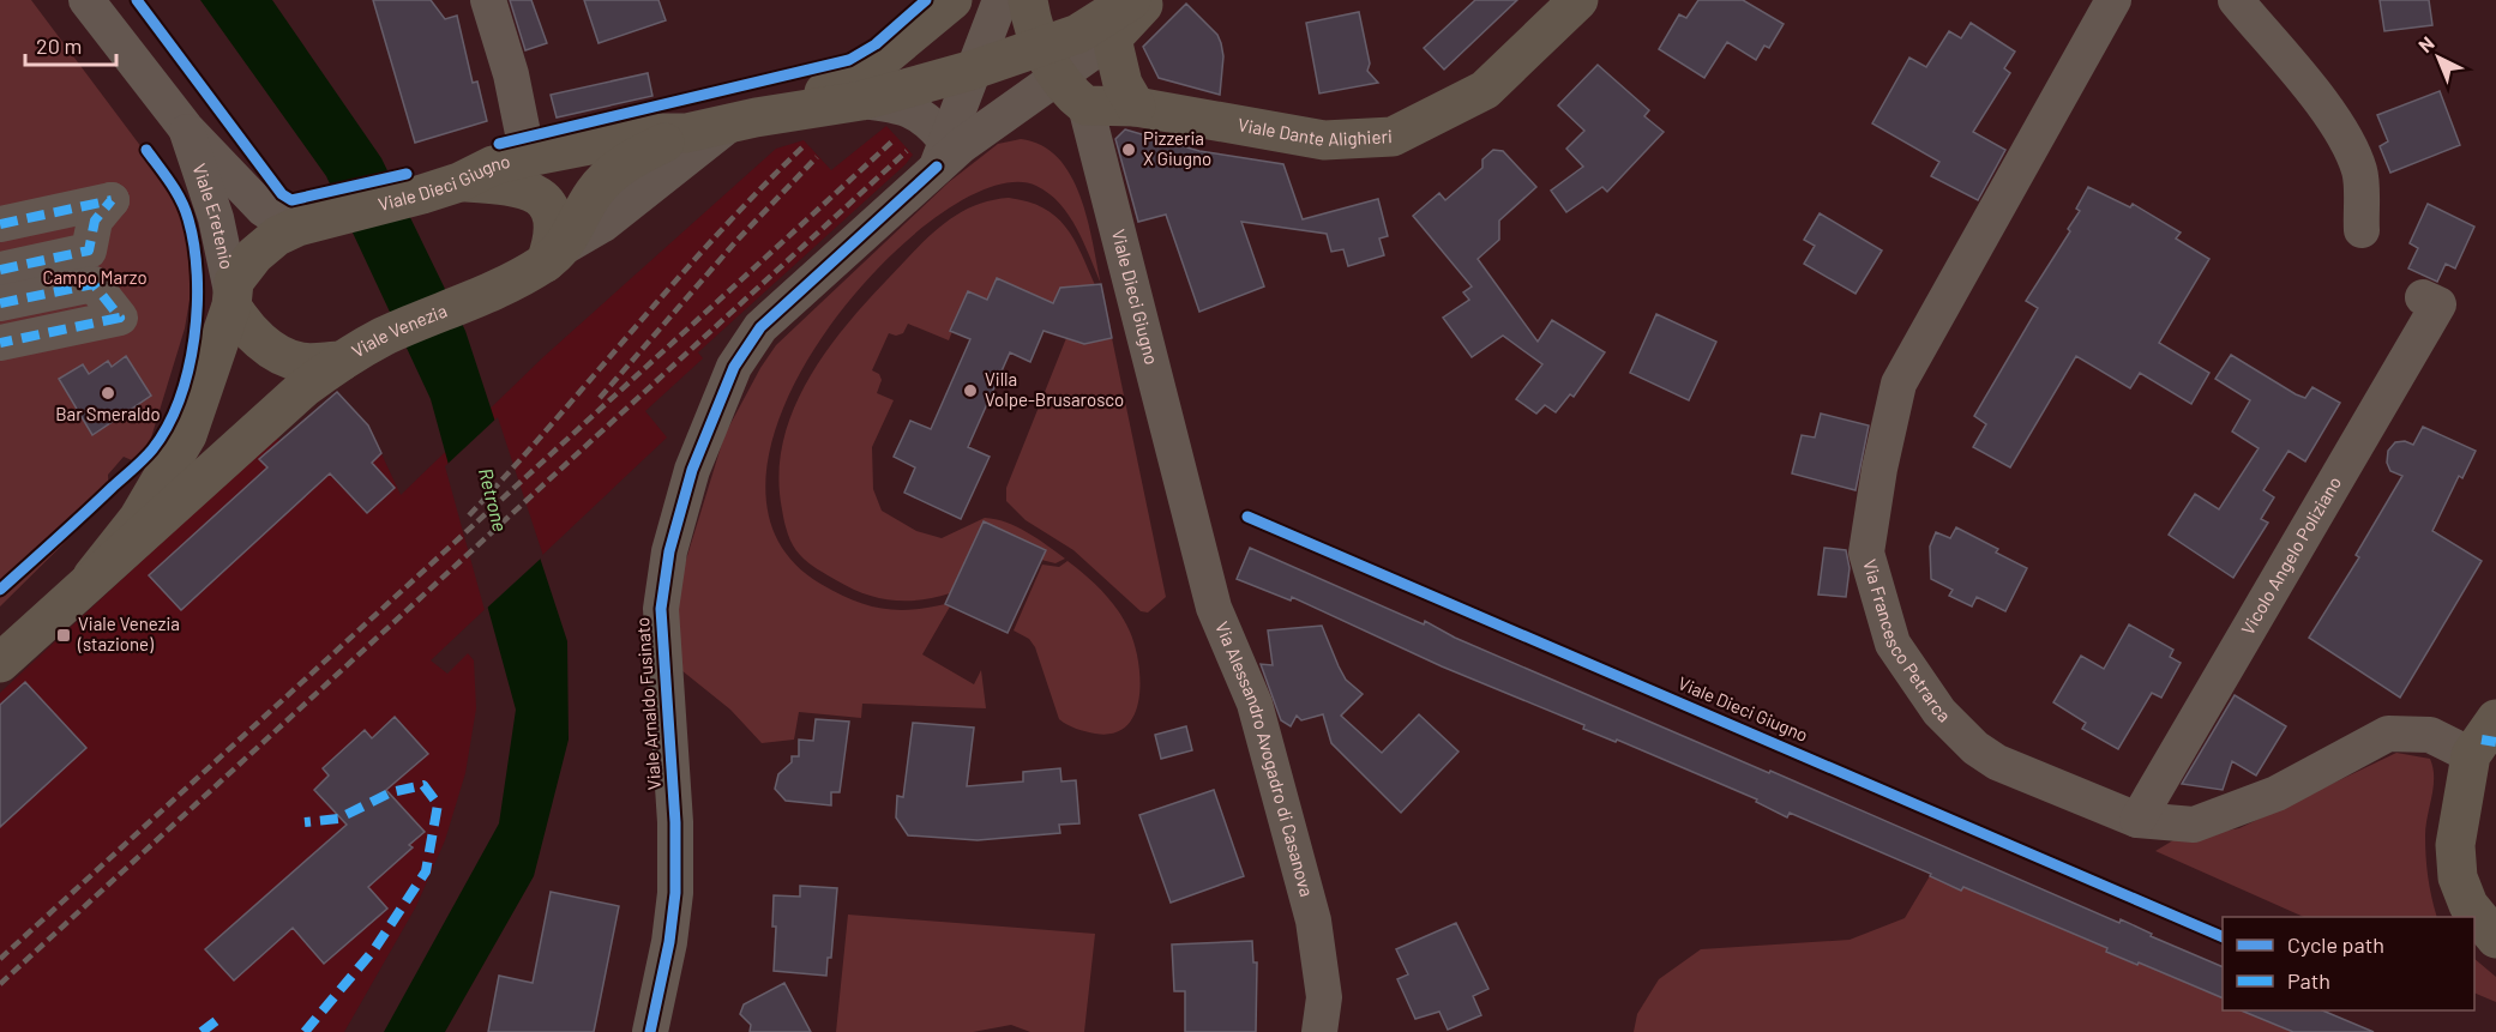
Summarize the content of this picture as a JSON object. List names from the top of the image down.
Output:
{
  "streets": {
    "main road": ["Viale Dante Alighieri", "Viale Dieci Giugno", "Viale Venezia"],
    "street": [
      "Viale Eretenio",
      "Vicolo Angelo Poliziano",
      "Via Francesco Petrarca",
      "Viale Arnaldo Fusinato",
      "Via Alessandro Avogadro di Casanova"
    ]
  },
  "crossings": [
    ["Viale Dante Alighieri", "Viale Dieci Giugno"],
    ["Viale Dante Alighieri", "Viale Arnaldo Fusinato"],
    ["Viale Dieci Giugno", "Viale Eretenio"],
    ["Viale Dieci Giugno", "Viale Venezia"],
    ["Viale Dieci Giugno", "Viale Arnaldo Fusinato"],
    ["Viale Dieci Giugno", "Via Alessandro Avogadro di Casanova"],
    ["Viale Eretenio", "Viale Venezia"],
    ["Vicolo Angelo Poliziano", "Via Francesco Petrarca"]
  ],
  "water": ["Retrone"],
  "parks": ["Campo Marzo"],
  "places": {
    "other": ["Pizzeria X Giugno", "Villa Volpe-Brusarosco", "Bar Smeraldo"],
    "transit": ["Viale Venezia (stazione)"]
  },
  "legend": ["Cycle path", "Path"],
  "scale_bar": "20 m",
  "north": "top left"
}
